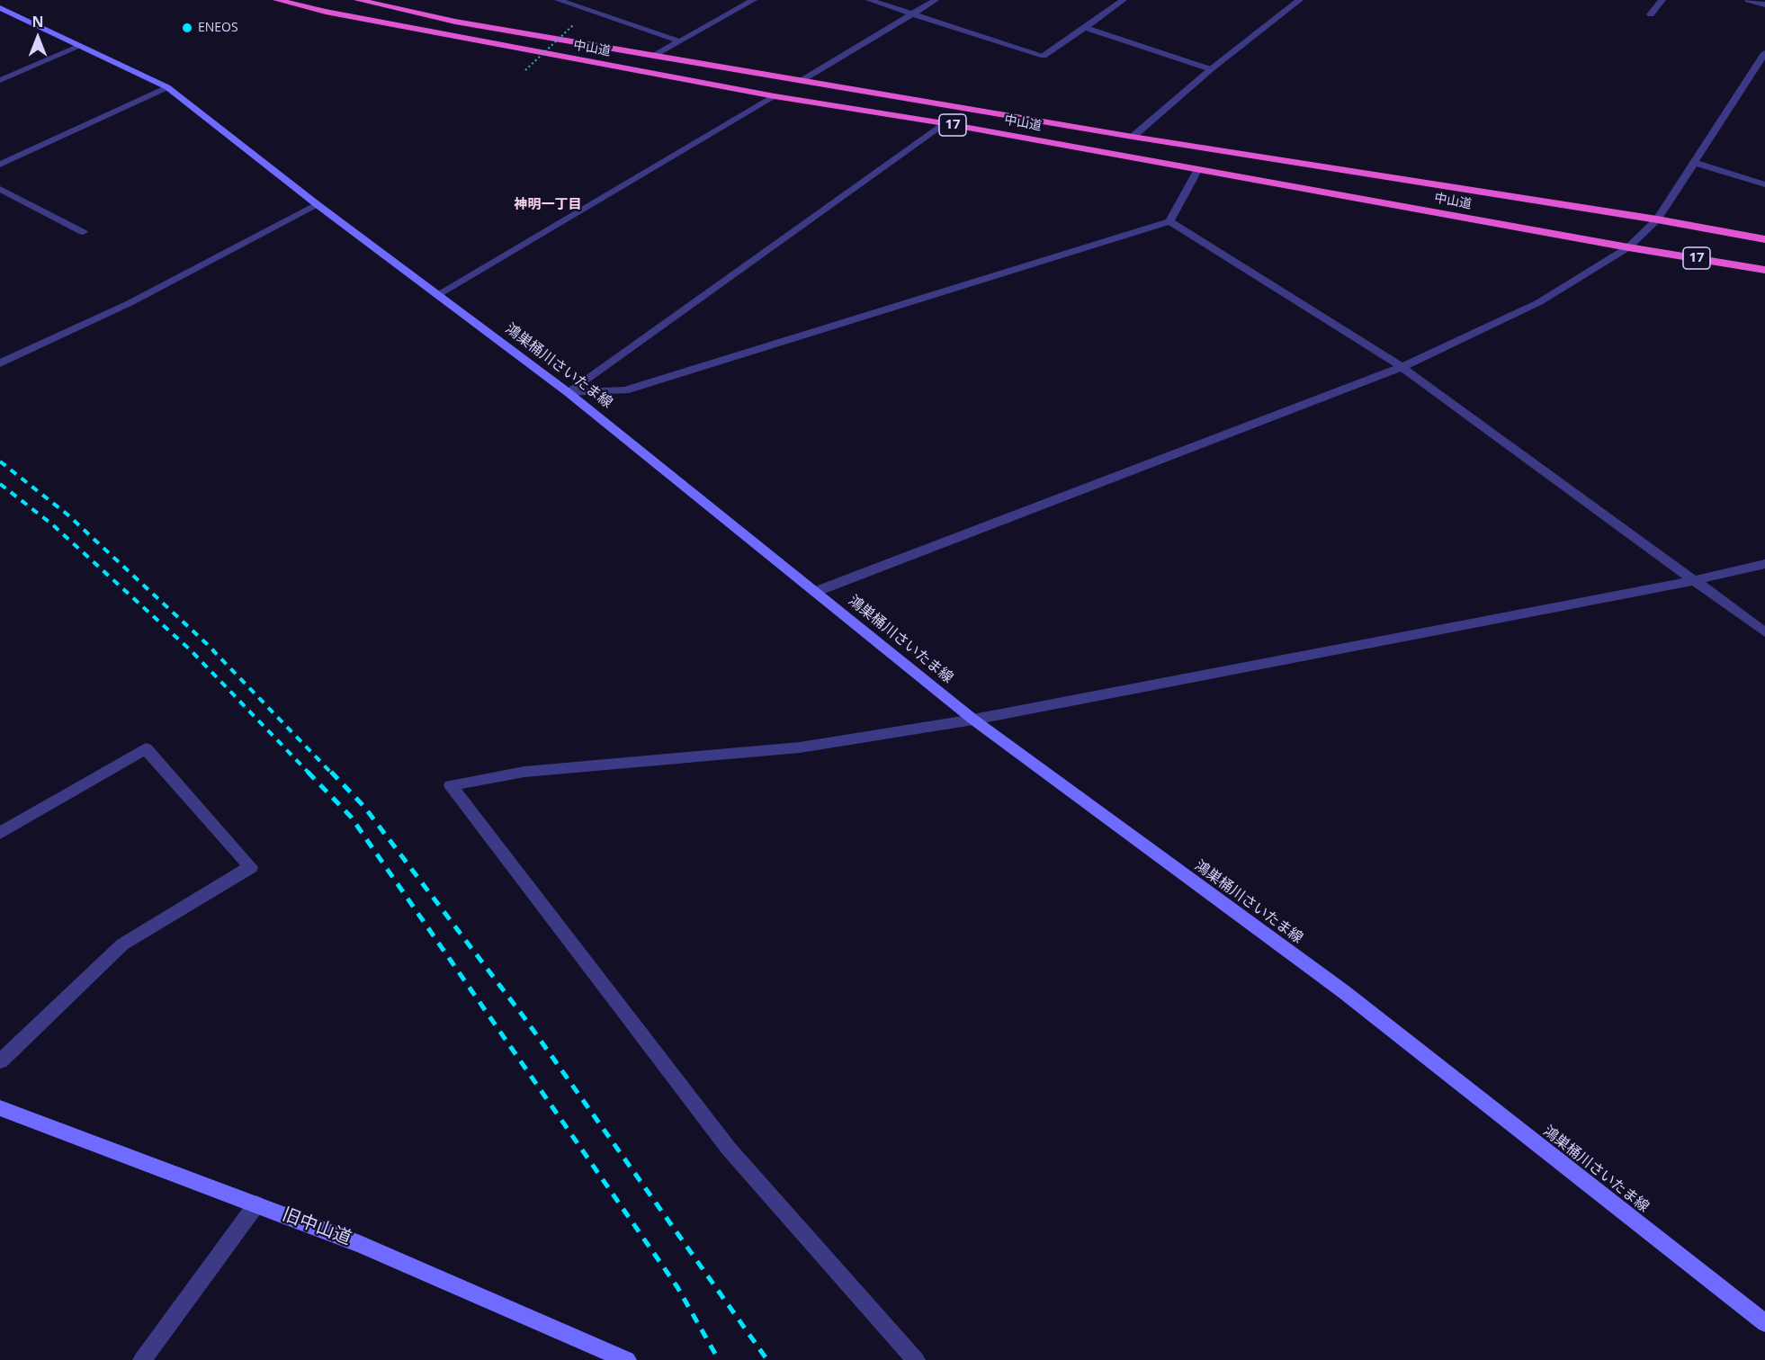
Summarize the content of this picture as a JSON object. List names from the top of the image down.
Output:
{
  "streets": {
    "highway": ["中山道", "17"],
    "main road": ["鴻巣桶川さいたま線", "旧中山道"]
  },
  "districts": ["神明一丁目"],
  "places": ["ENEOS"],
  "north": "top"
}
